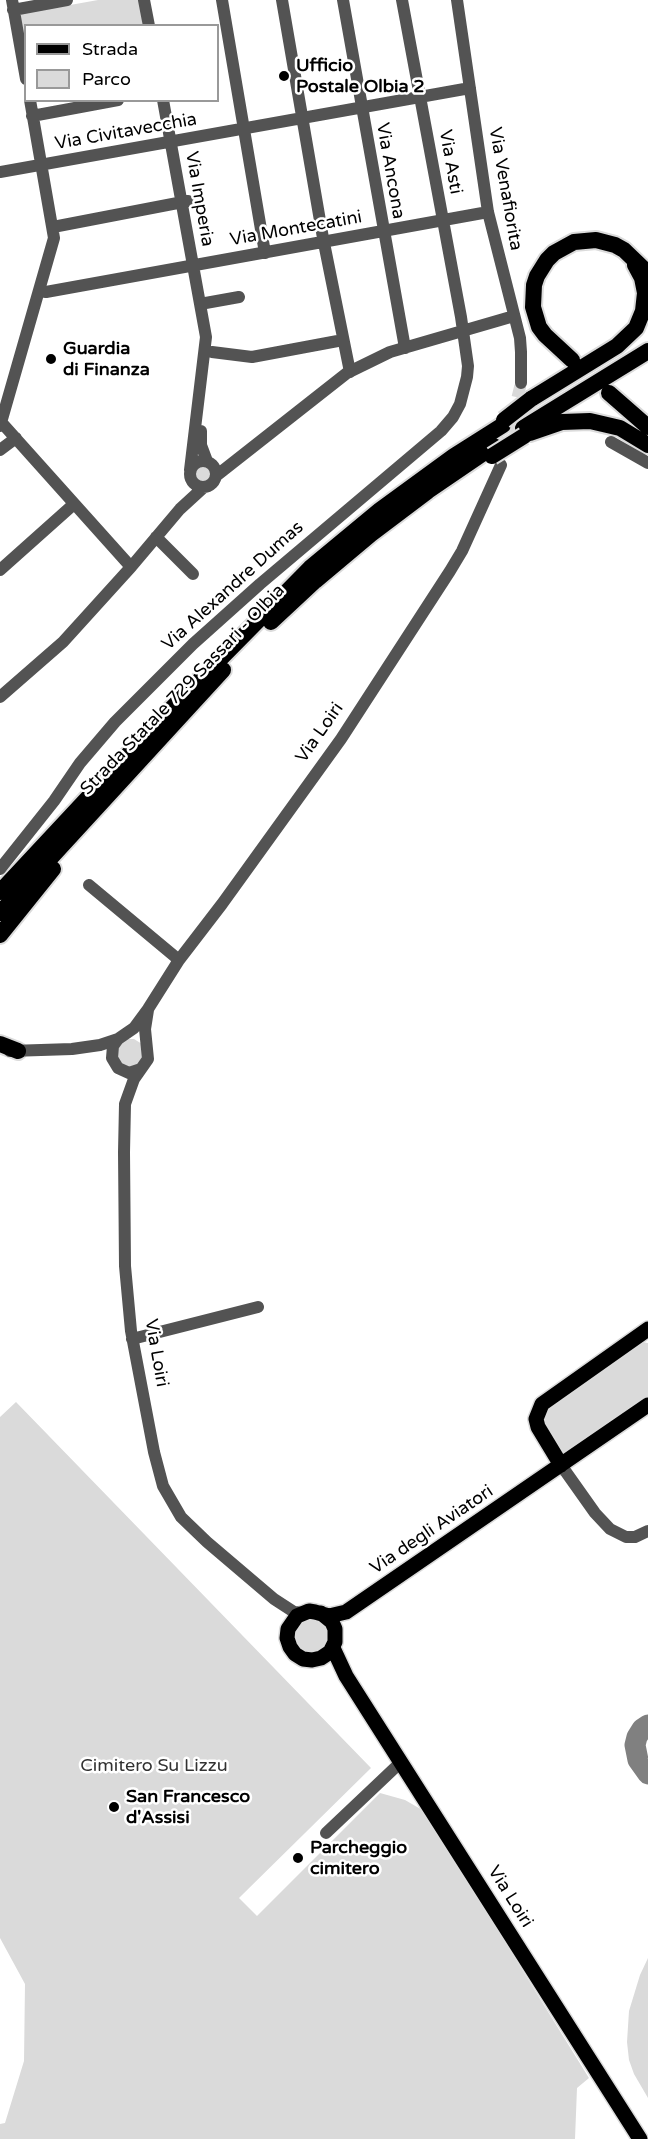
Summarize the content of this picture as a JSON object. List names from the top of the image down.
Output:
{
  "streets": {
    "highway": ["Strada Statale 729 Sassari - Olbia"],
    "main road": ["Via Loiri", "Via degli Aviatori"],
    "street": [
      "Via Civitavecchia",
      "Via Asti",
      "Via Ancona",
      "Via Venafiorita",
      "Via Imperia",
      "Via Montecatini",
      "Via Alexandre Dumas"
    ]
  },
  "crossings": [
    ["Via Civitavecchia", "Via Asti"],
    ["Via Civitavecchia", "Via Ancona"],
    ["Via Civitavecchia", "Via Venafiorita"],
    ["Via Civitavecchia", "Via Imperia"],
    ["Via Asti", "Via Montecatini"],
    ["Via Asti", "Via Alexandre Dumas"],
    ["Via Ancona", "Via Montecatini"],
    ["Via Venafiorita", "Via Montecatini"],
    ["Via Imperia", "Via Montecatini"],
    ["Strada Statale 729 Sassari - Olbia", "Via Loiri"]
  ],
  "parks": ["Cimitero Su Lizzu"],
  "places": [
    "Ufficio Postale Olbia 2",
    "Guardia di Finanza",
    "San Francesco d'Assisi",
    "Parcheggio cimitero"
  ],
  "legend": ["Strada", "Parco"]
}
